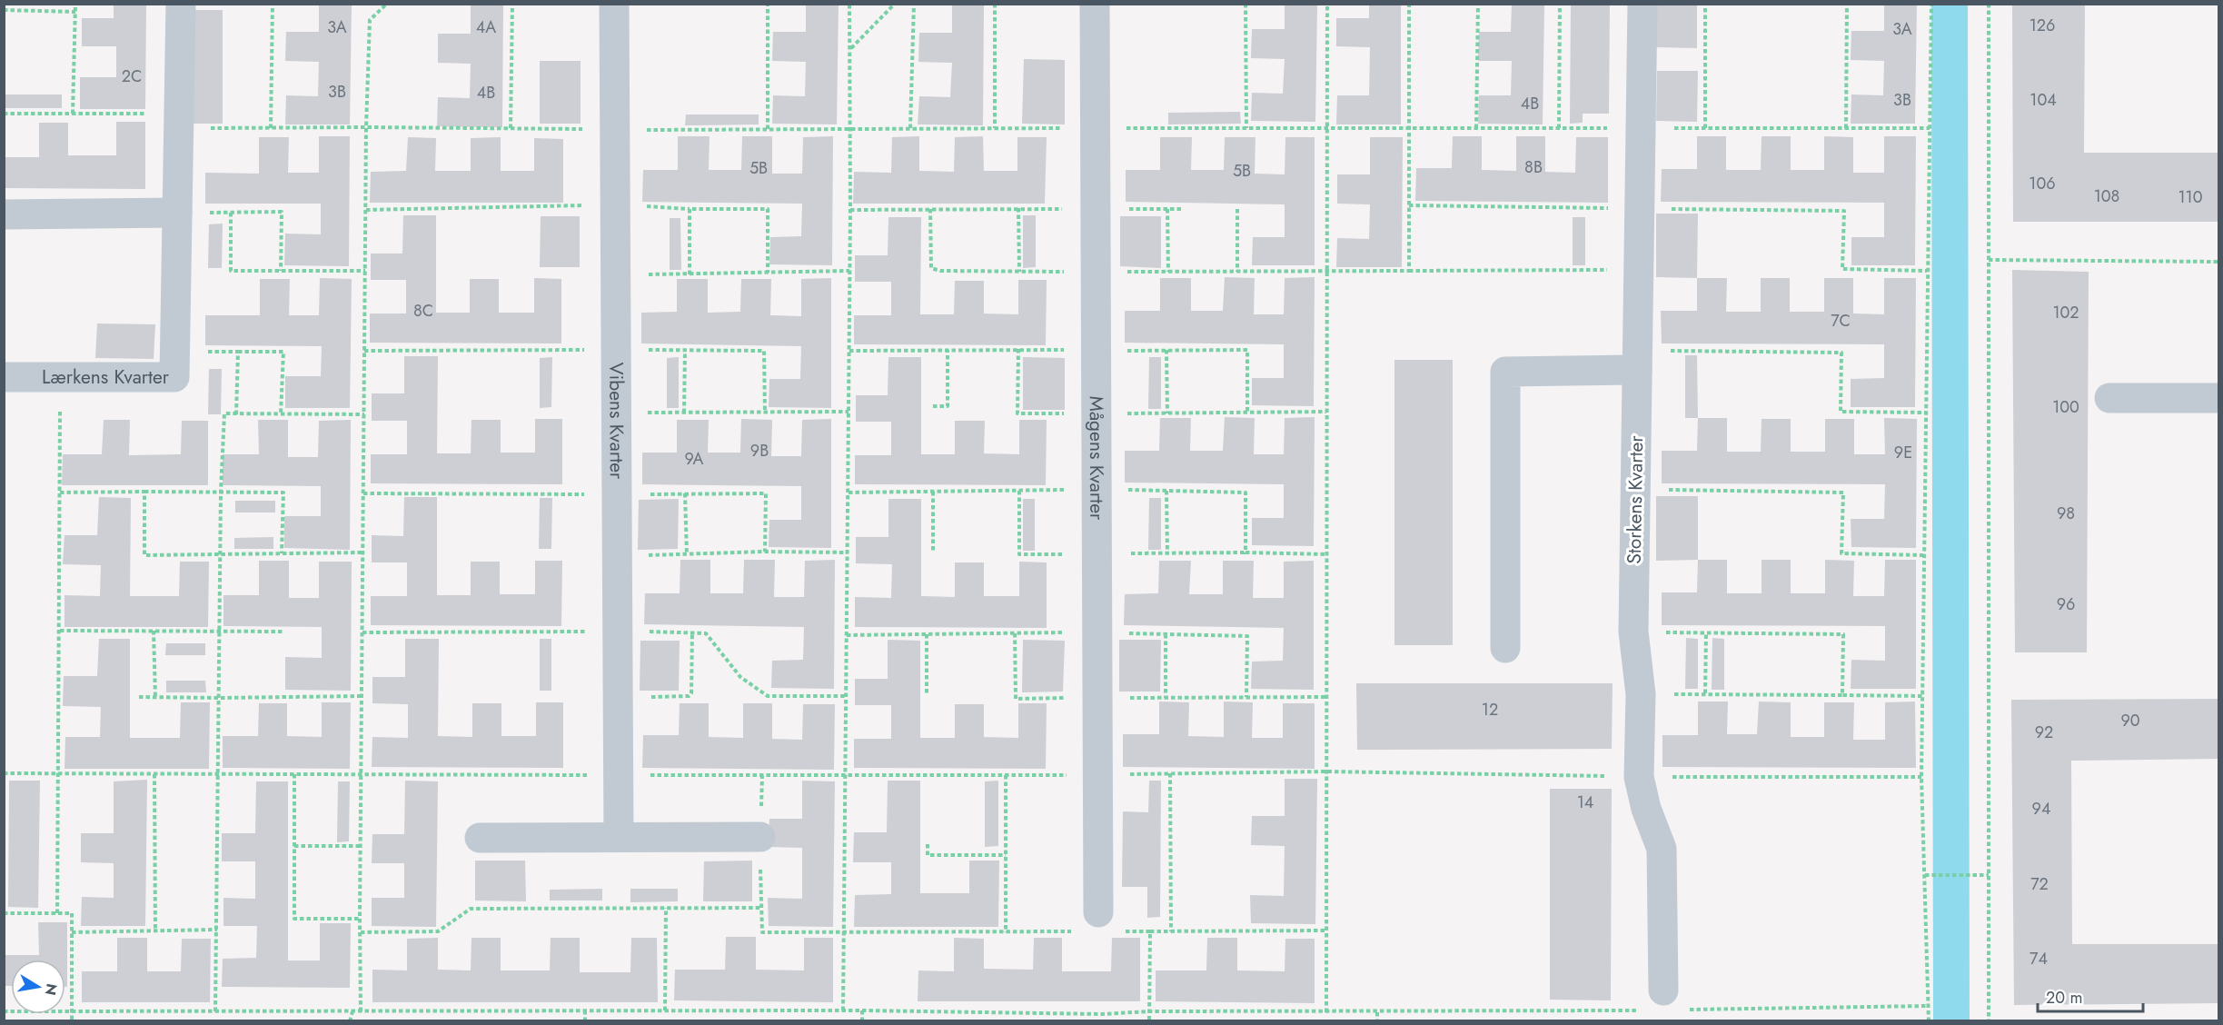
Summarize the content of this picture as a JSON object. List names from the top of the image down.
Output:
{
  "streets": {
    "street": [
      "Lærkens Kvarter",
      "Vibens Kvarter",
      "Mågens Kvarter",
      "Storkens Kvarter"
    ]
  },
  "house_numbers": [
    "126",
    "3A",
    "4A",
    "3A",
    "2C",
    "3B",
    "4B",
    "3B",
    "104",
    "4B",
    "8B",
    "5B",
    "5B",
    "106",
    "108",
    "110",
    "8C",
    "102",
    "7C",
    "100",
    "9B",
    "9E",
    "9A",
    "98",
    "96",
    "12",
    "90",
    "92",
    "14",
    "94",
    "72",
    "74"
  ],
  "scale_bar": "20 m",
  "north": "right"
}
